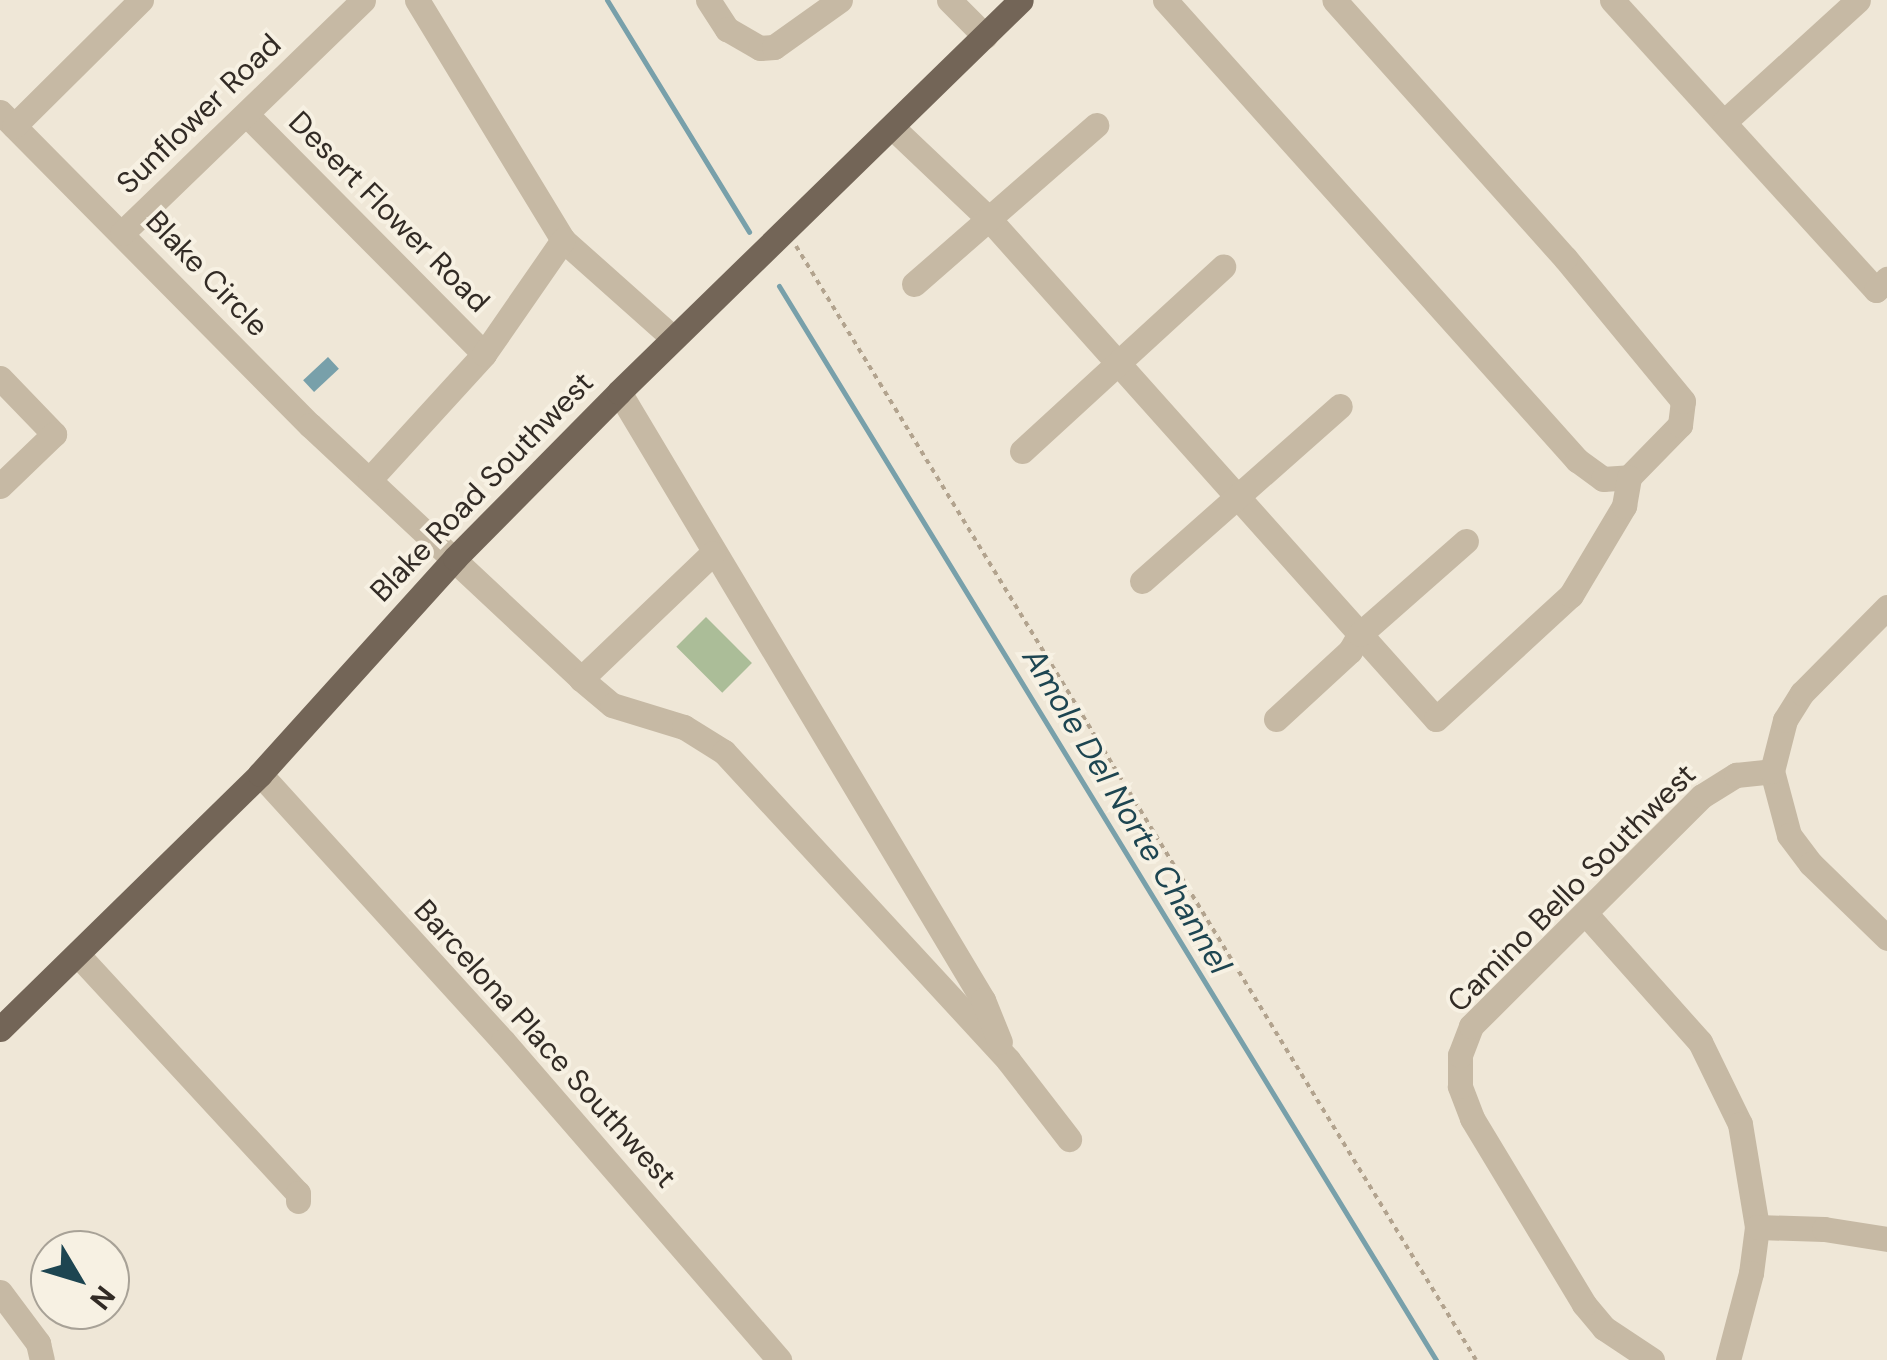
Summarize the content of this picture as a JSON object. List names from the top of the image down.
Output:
{
  "streets": {
    "main road": ["Blake Road Southwest"],
    "street": [
      "Sunflower Road",
      "Desert Flower Road",
      "Blake Circle",
      "Camino Bello Southwest",
      "Barcelona Place Southwest"
    ]
  },
  "crossings": [
    ["Sunflower Road", "Desert Flower Road"],
    ["Sunflower Road", "Blake Circle"],
    ["Blake Circle", "Blake Road Southwest"],
    ["Blake Road Southwest", "Barcelona Place Southwest"]
  ],
  "water": ["Amole Del Norte Channel"],
  "north": "bottom right"
}
